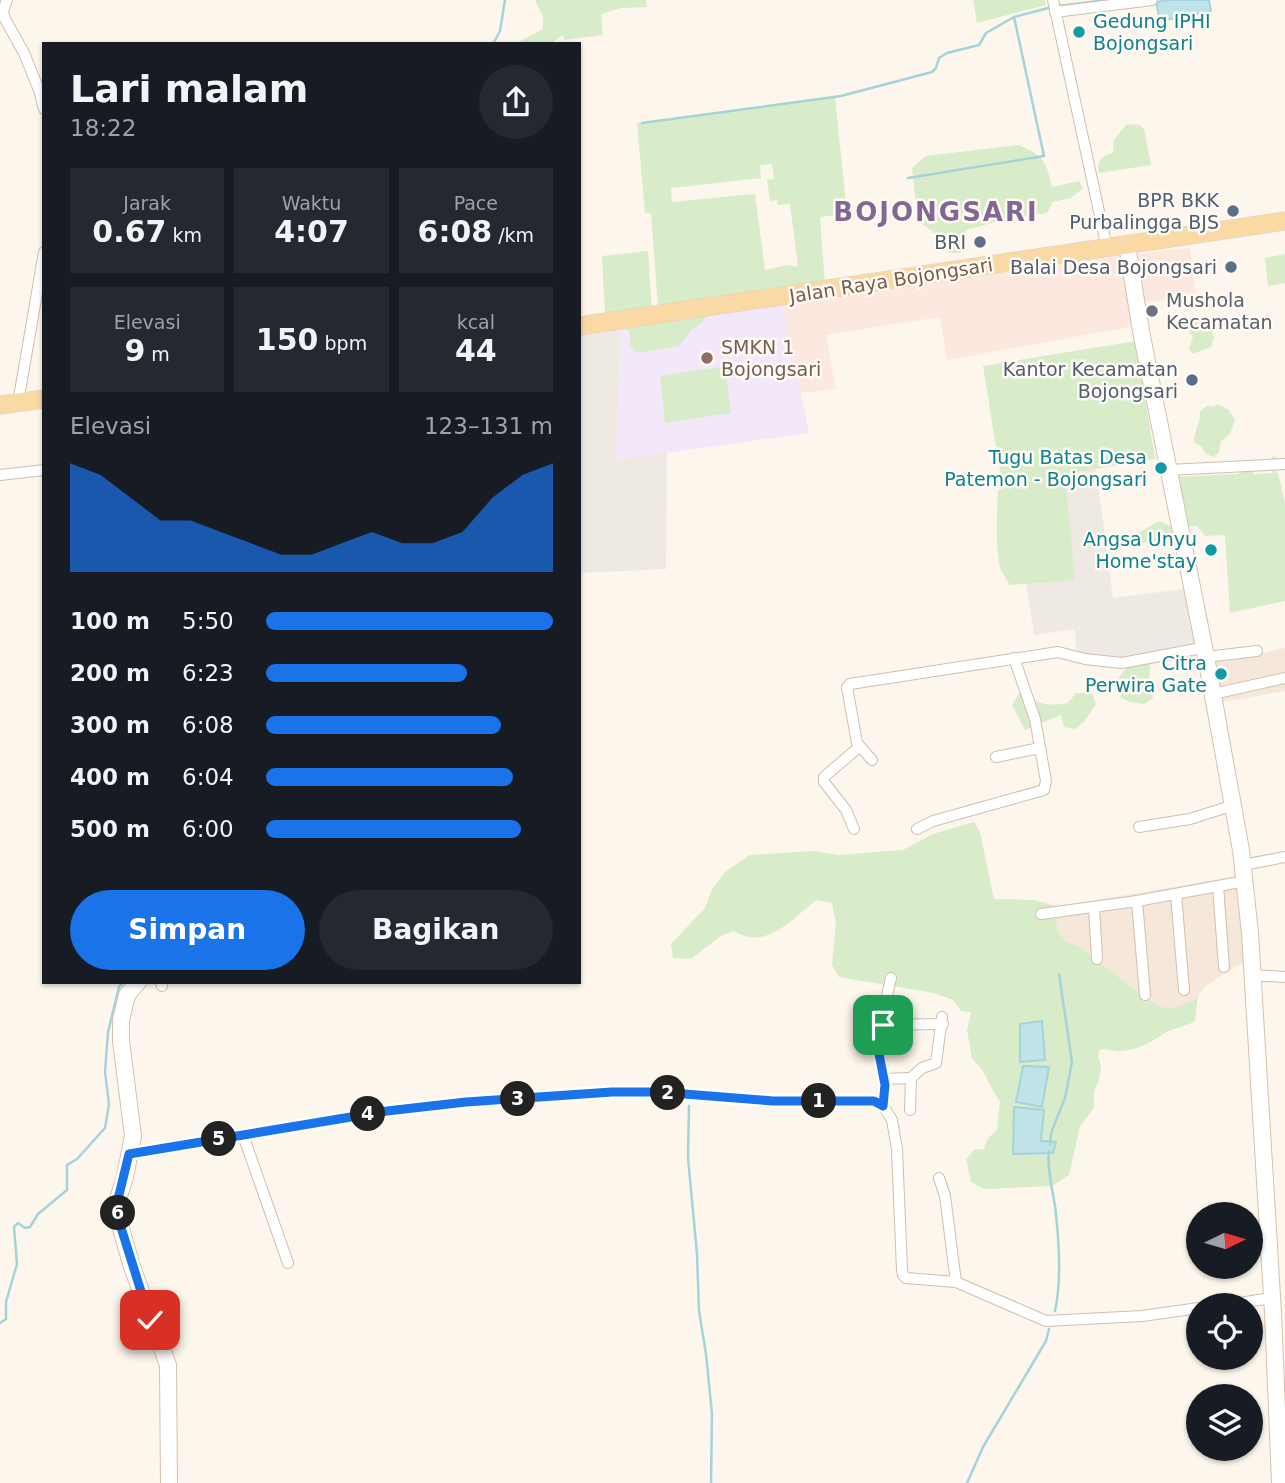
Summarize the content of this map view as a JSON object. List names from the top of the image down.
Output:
{
  "streets": {
    "main road": ["Jalan Raya Bojongsari"]
  },
  "districts": ["BOJONGSARI"],
  "places": [
    "Gedung IPHI Bojongsari",
    "BPR BKK Purbalingga BJS",
    "BRI",
    "Balai Desa Bojongsari",
    "Mushola Kecamatan",
    "SMKN 1 Bojongsari",
    "Kantor Kecamatan Bojongsari",
    "Tugu Batas Desa Patemon - Bojongsari",
    "Angsa Unyu Home'stay",
    "Citra Perwira Gate"
  ],
  "north": "right",
  "page": {
    "heading": ["Lari malam", "18:22"],
    "stats": [
      ["Jarak", "0.67 km"],
      ["Waktu", "4:07"],
      ["Pace", "6:08 /km"],
      ["Elevasi", "9 m"],
      ["150 bpm"],
      ["kcal", "44"]
    ],
    "chart": ["Elevasi", "123–131 m"],
    "list": [
      {
        "name": "100 m",
        "note": "5:50"
      },
      {
        "name": "200 m",
        "note": "6:23"
      },
      {
        "name": "300 m",
        "note": "6:08"
      },
      {
        "name": "400 m",
        "note": "6:04"
      },
      {
        "name": "500 m",
        "note": "6:00"
      }
    ],
    "buttons": ["Simpan", "Bagikan"],
    "pins": [
      "2",
      "3",
      "1",
      "4",
      "5",
      "6"
    ]
  }
}
